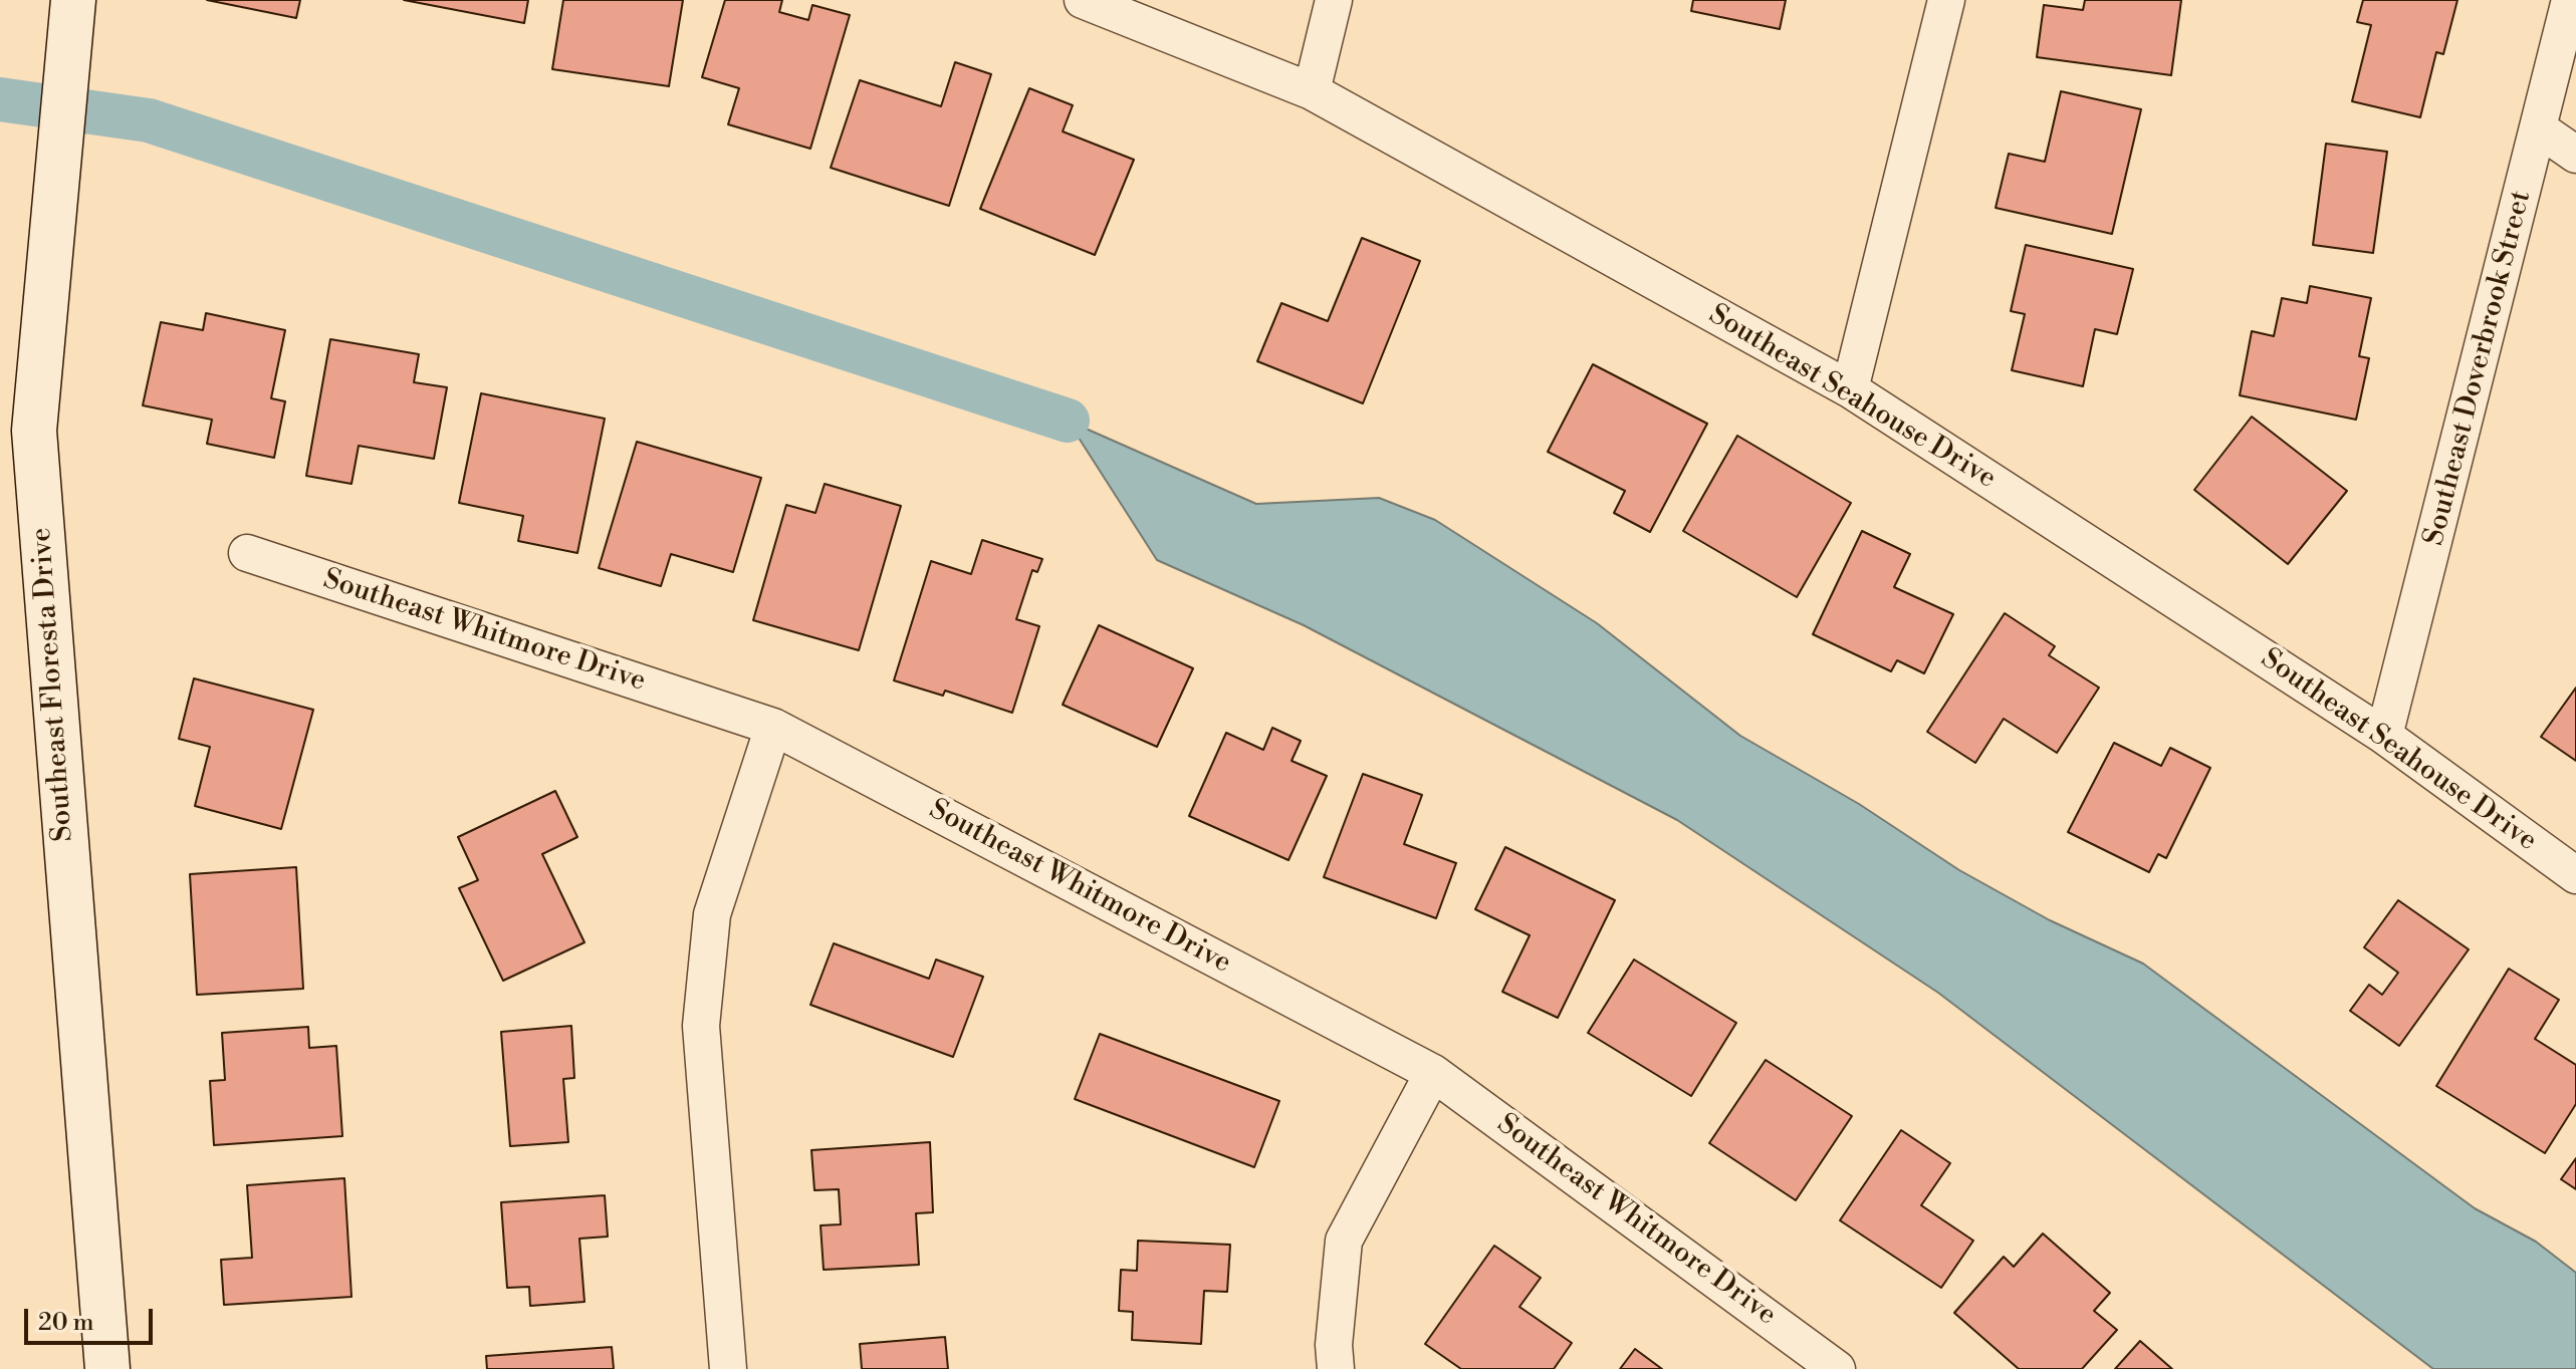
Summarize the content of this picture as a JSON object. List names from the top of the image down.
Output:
{
  "streets": {
    "street": [
      "Southeast Doverbrook Street",
      "Southeast Seahouse Drive",
      "Southeast Whitmore Drive",
      "Southeast Floresta Drive"
    ]
  },
  "crossings": [
    ["Southeast Doverbrook Street", "Southeast Seahouse Drive"]
  ],
  "scale_bar": "20 m"
}
